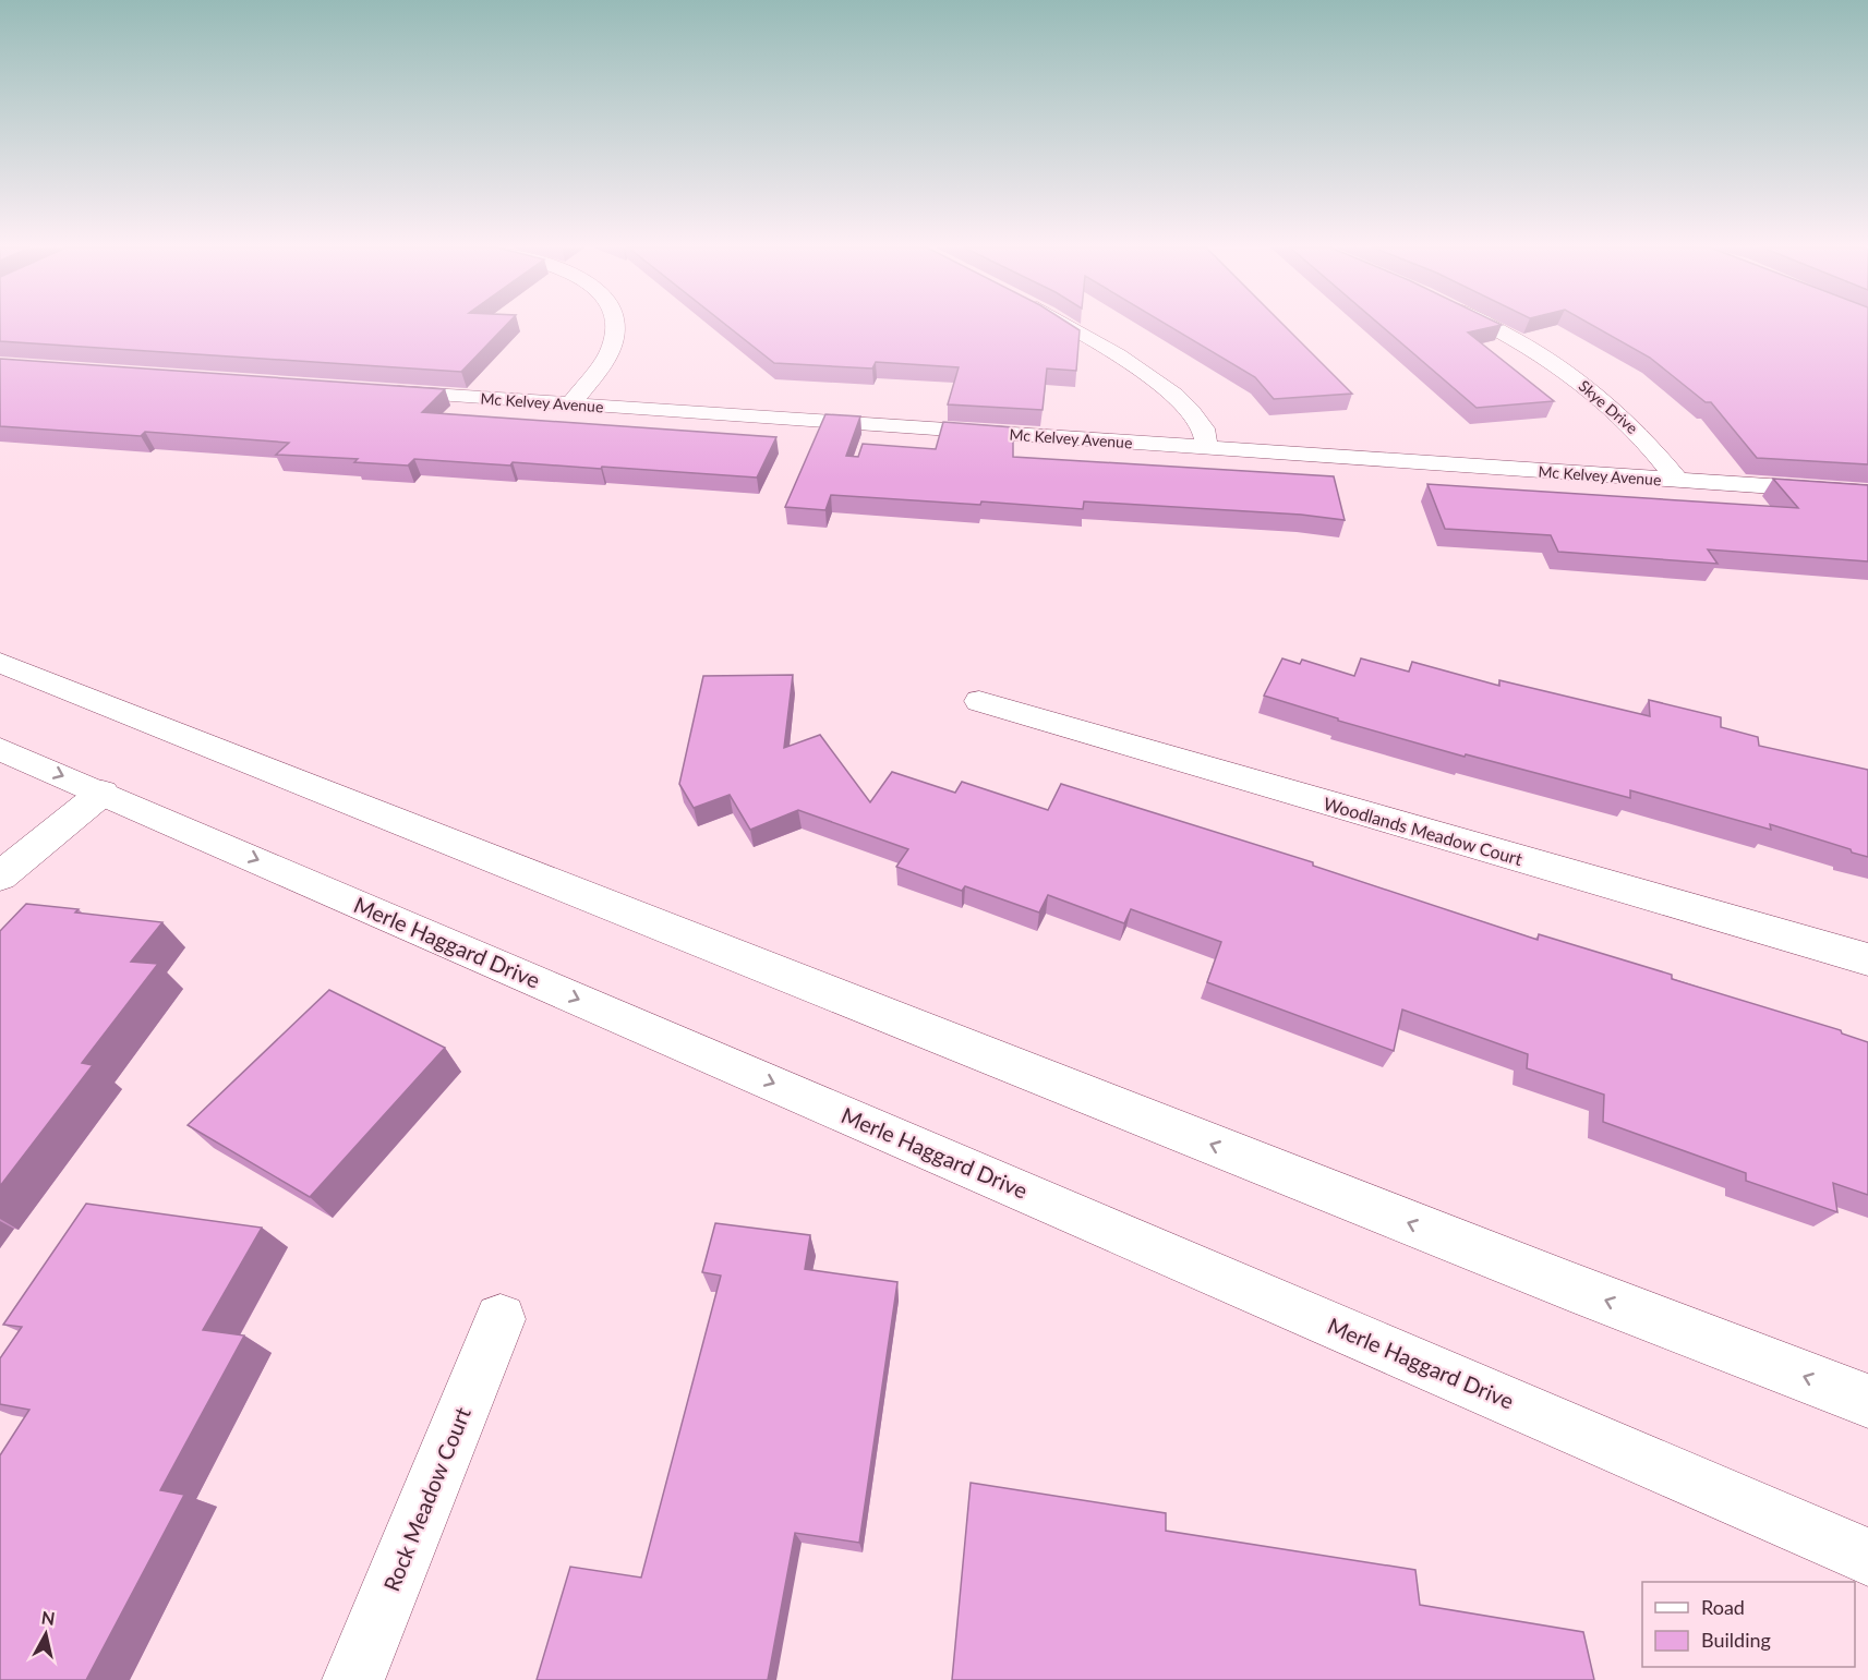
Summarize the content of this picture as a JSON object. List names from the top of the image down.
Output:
{
  "streets": {
    "street": [
      "Mc Kelvey Avenue",
      "Skye Drive",
      "Woodlands Meadow Court",
      "Merle Haggard Drive",
      "Rock Meadow Court"
    ]
  },
  "crossings": [
    ["Mc Kelvey Avenue", "Skye Drive"]
  ],
  "legend": ["Road", "Building"],
  "north": "top"
}
